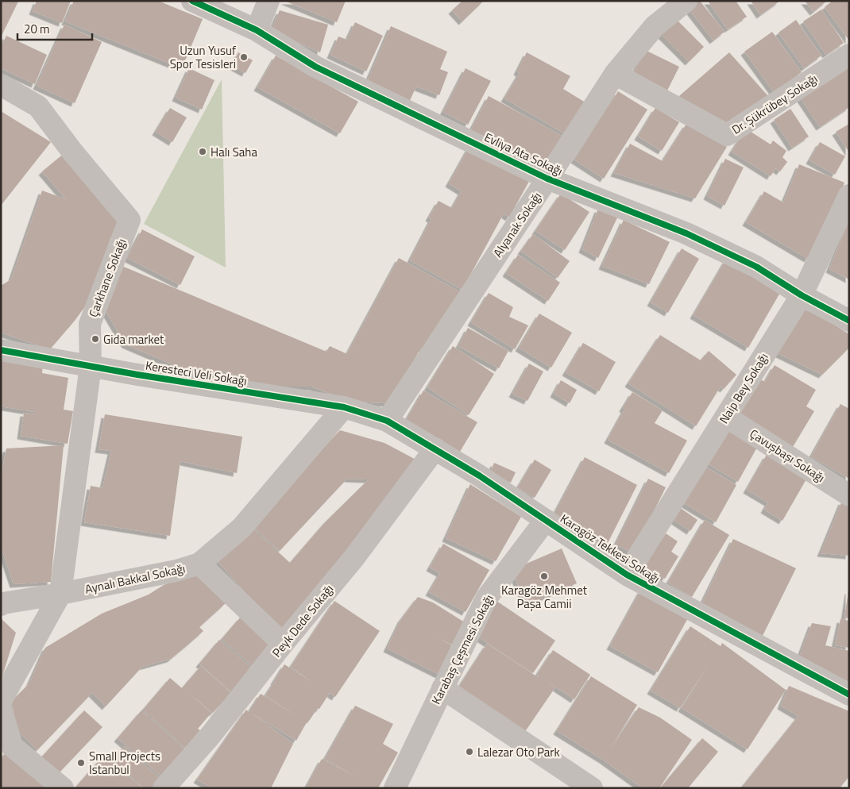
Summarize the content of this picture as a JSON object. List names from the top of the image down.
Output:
{
  "streets": {
    "street": [
      "Dr. Şükrübey Sokağı",
      "Evliya Ata Sokağı",
      "Alyanak Sokağı",
      "Çarkhane Sokağı",
      "Keresteci Veli Sokağı",
      "Naip Bey Sokağı",
      "Çavuşbaşı Sokağı",
      "Karagöz Tekkesi Sokağı",
      "Aynalı Bakkal Sokağı",
      "Peyk Dede Sokağı",
      "Karabaş Çeşmesi Sokağı"
    ]
  },
  "crossings": [
    ["Dr. Şükrübey Sokağı", "Alyanak Sokağı"],
    ["Evliya Ata Sokağı", "Alyanak Sokağı"],
    ["Evliya Ata Sokağı", "Naip Bey Sokağı"],
    ["Alyanak Sokağı", "Keresteci Veli Sokağı"],
    ["Alyanak Sokağı", "Karagöz Tekkesi Sokağı"],
    ["Çarkhane Sokağı", "Keresteci Veli Sokağı"],
    ["Çarkhane Sokağı", "Aynalı Bakkal Sokağı"],
    ["Keresteci Veli Sokağı", "Karagöz Tekkesi Sokağı"],
    ["Keresteci Veli Sokağı", "Aynalı Bakkal Sokağı"],
    ["Naip Bey Sokağı", "Çavuşbaşı Sokağı"],
    ["Naip Bey Sokağı", "Karagöz Tekkesi Sokağı"],
    ["Karagöz Tekkesi Sokağı", "Peyk Dede Sokağı"],
    ["Karagöz Tekkesi Sokağı", "Karabaş Çeşmesi Sokağı"]
  ],
  "places": [
    "Uzun Yusuf Spor Tesisleri",
    "Halı Saha",
    "Gida market",
    "Karagöz Mehmet Paşa Camii",
    "Lalezar Oto Park",
    "Small Projects Istanbul"
  ],
  "scale_bar": "20 m"
}
